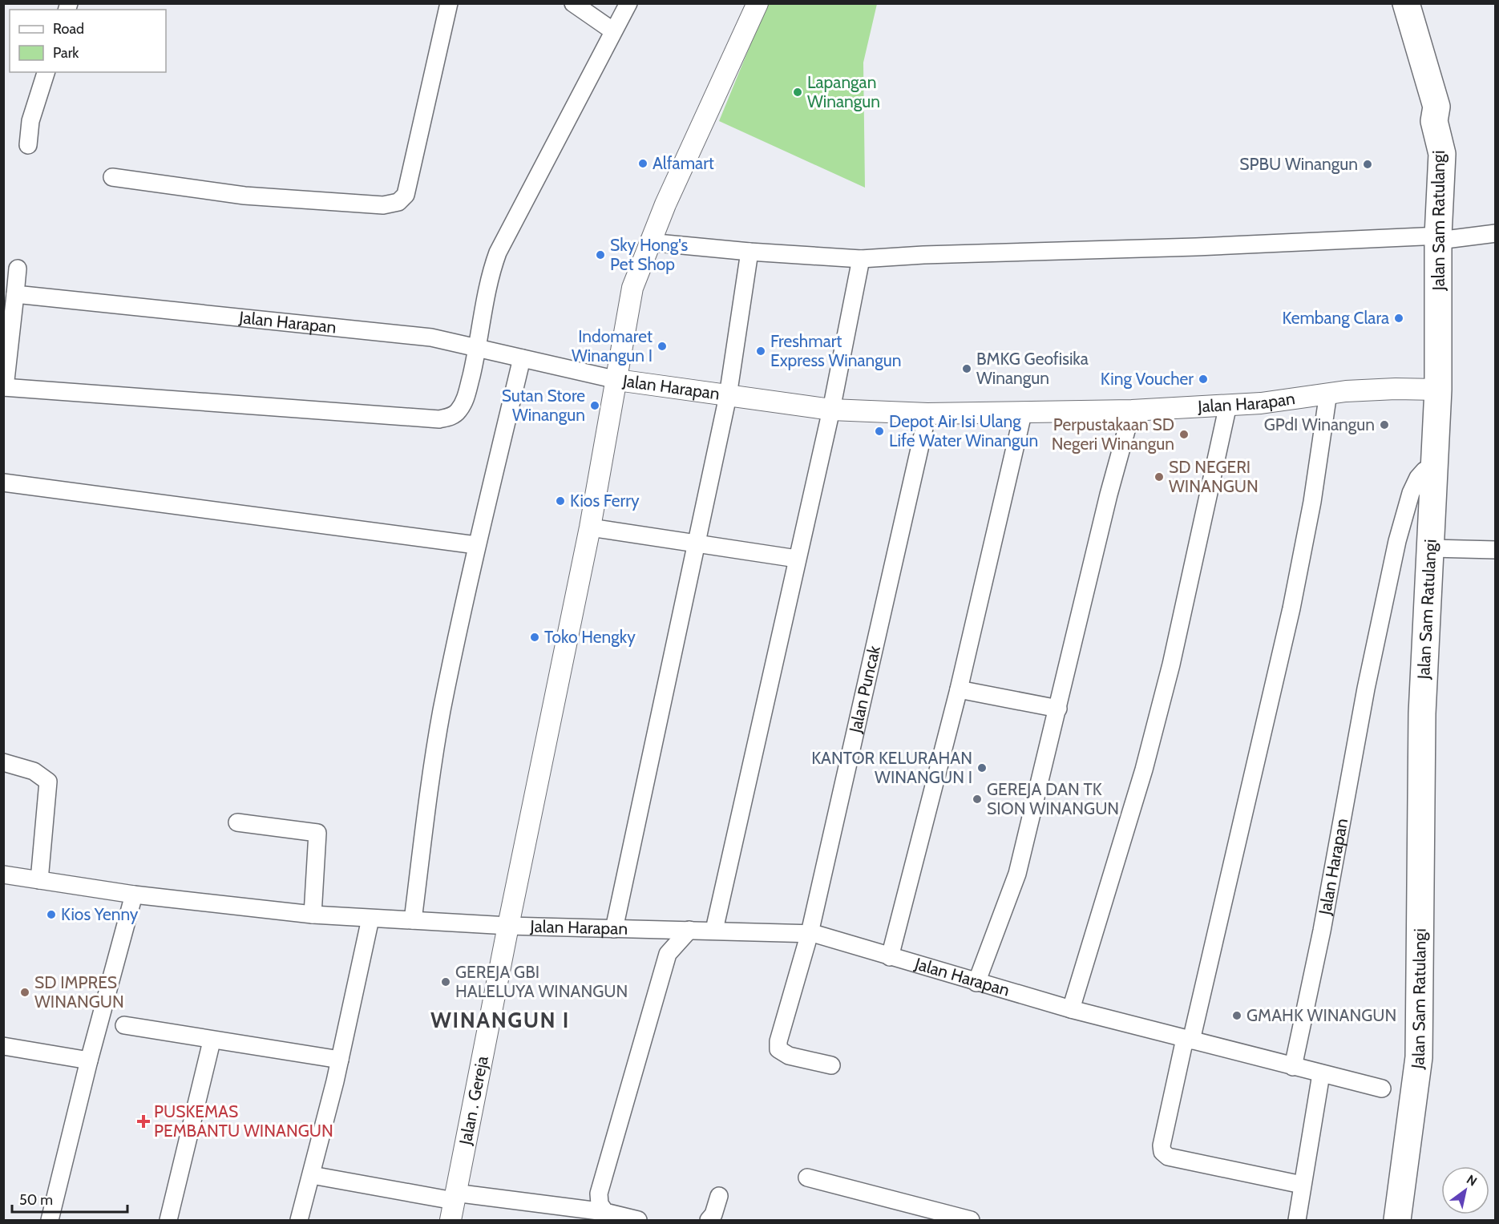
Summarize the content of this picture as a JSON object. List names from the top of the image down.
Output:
{
  "streets": {
    "highway": ["Jalan Sam Ratulangi"],
    "street": ["Jalan Harapan", "Jalan Puncak", "Jalan . Gereja"]
  },
  "crossings": [
    ["Jalan Sam Ratulangi", "Jalan Harapan"],
    ["Jalan Harapan", "Jalan Puncak"],
    ["Jalan Harapan", "Jalan . Gereja"]
  ],
  "districts": ["WINANGUN I"],
  "places": {
    "other": [
      "Lapangan Winangun",
      "Alfamart",
      "SPBU Winangun",
      "Sky Hong's Pet Shop",
      "Kembang Clara",
      "Indomaret Winangun I",
      "Freshmart Express Winangun",
      "BMKG Geofisika Winangun",
      "King Voucher",
      "Sutan Store Winangun",
      "GPdI Winangun",
      "Depot Air Isi Ulang Life Water Winangun",
      "Perpustakaan SD Negeri Winangun",
      "SD NEGERI WINANGUN",
      "Kios Ferry",
      "Toko Hengky",
      "KANTOR KELURAHAN WINANGUN I",
      "GEREJA DAN TK SION WINANGUN",
      "Kios Yenny",
      "GEREJA GBI HALELUYA WINANGUN",
      "SD IMPRES WINANGUN",
      "GMAHK WINANGUN"
    ],
    "health": ["PUSKEMAS PEMBANTU WINANGUN"]
  },
  "legend": ["Road", "Park"],
  "scale_bar": "50 m",
  "north": "top right"
}
